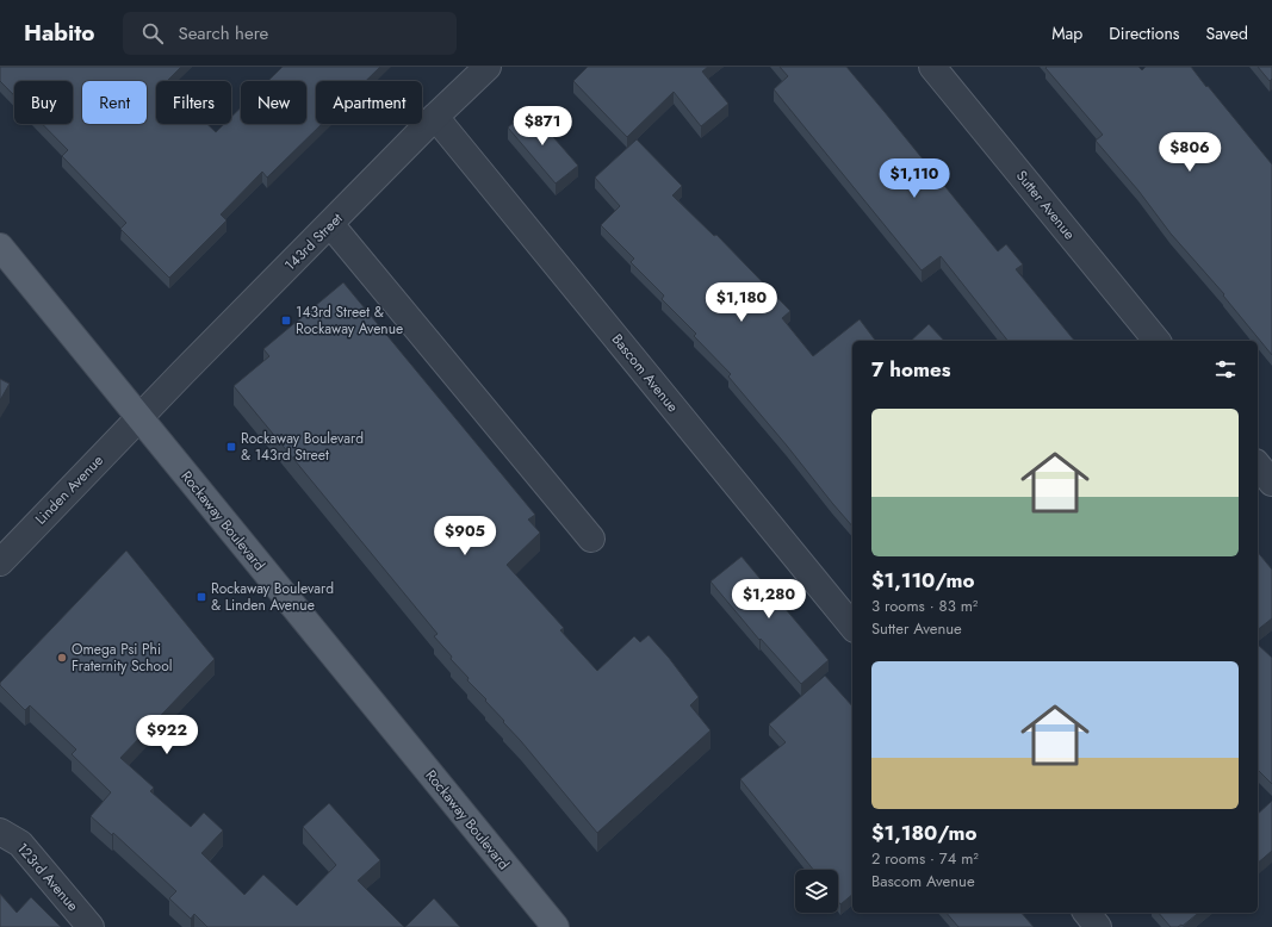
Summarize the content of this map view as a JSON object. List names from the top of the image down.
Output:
{
  "streets": {
    "main road": ["Rockaway Boulevard"],
    "street": [
      "Sutter Avenue",
      "143rd Street",
      "Bascom Avenue",
      "Linden Avenue",
      "123rd Avenue"
    ]
  },
  "crossings": [
    ["143rd Street", "Bascom Avenue"],
    ["143rd Street", "Linden Avenue"],
    ["143rd Street", "Rockaway Boulevard"],
    ["Linden Avenue", "Rockaway Boulevard"]
  ],
  "places": {
    "transit": ["143rd Street & Rockaway Avenue", "Rockaway Boulevard & 143rd Street", "Rockaway Boulevard & Linden Avenue"],
    "other": ["Omega Psi Phi Fraternity School"]
  },
  "page": {
    "header": "Habito",
    "search": "Search here",
    "nav": ["Map", "Directions", "Saved"],
    "chip": [
      "Buy",
      "Rent",
      "Filters",
      "New",
      "Apartment"
    ],
    "price": [
      "$871",
      "$806",
      "$1,110",
      "$1,180",
      "$905",
      "$1,280",
      "$922"
    ],
    "heading": "7 homes",
    "list": [
      {
        "name": "$1,110/mo",
        "note": "3 rooms · 83 m² · Sutter Avenue"
      },
      {
        "name": "$1,180/mo",
        "note": "2 rooms · 74 m² · Bascom Avenue"
      }
    ]
  }
}
